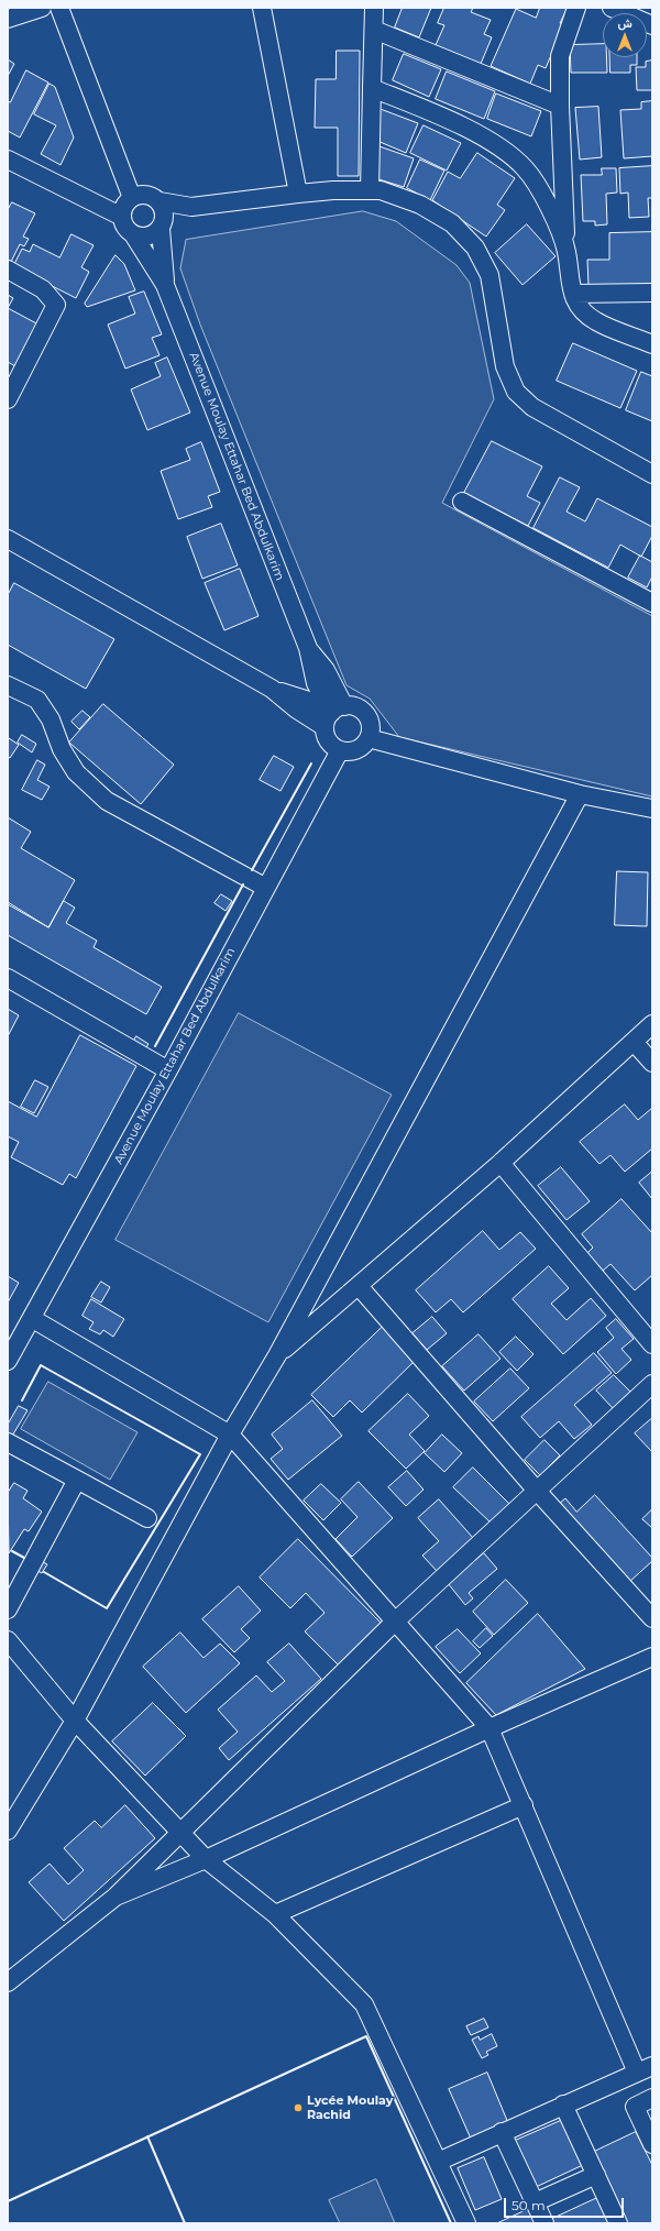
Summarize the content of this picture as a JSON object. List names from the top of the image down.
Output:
{
  "streets": {
    "street": ["Avenue Moulay Ettahar Bed Abdulkarim"]
  },
  "places": ["Lycée Moulay Rachid"],
  "scale_bar": "50 m",
  "north": "top"
}
